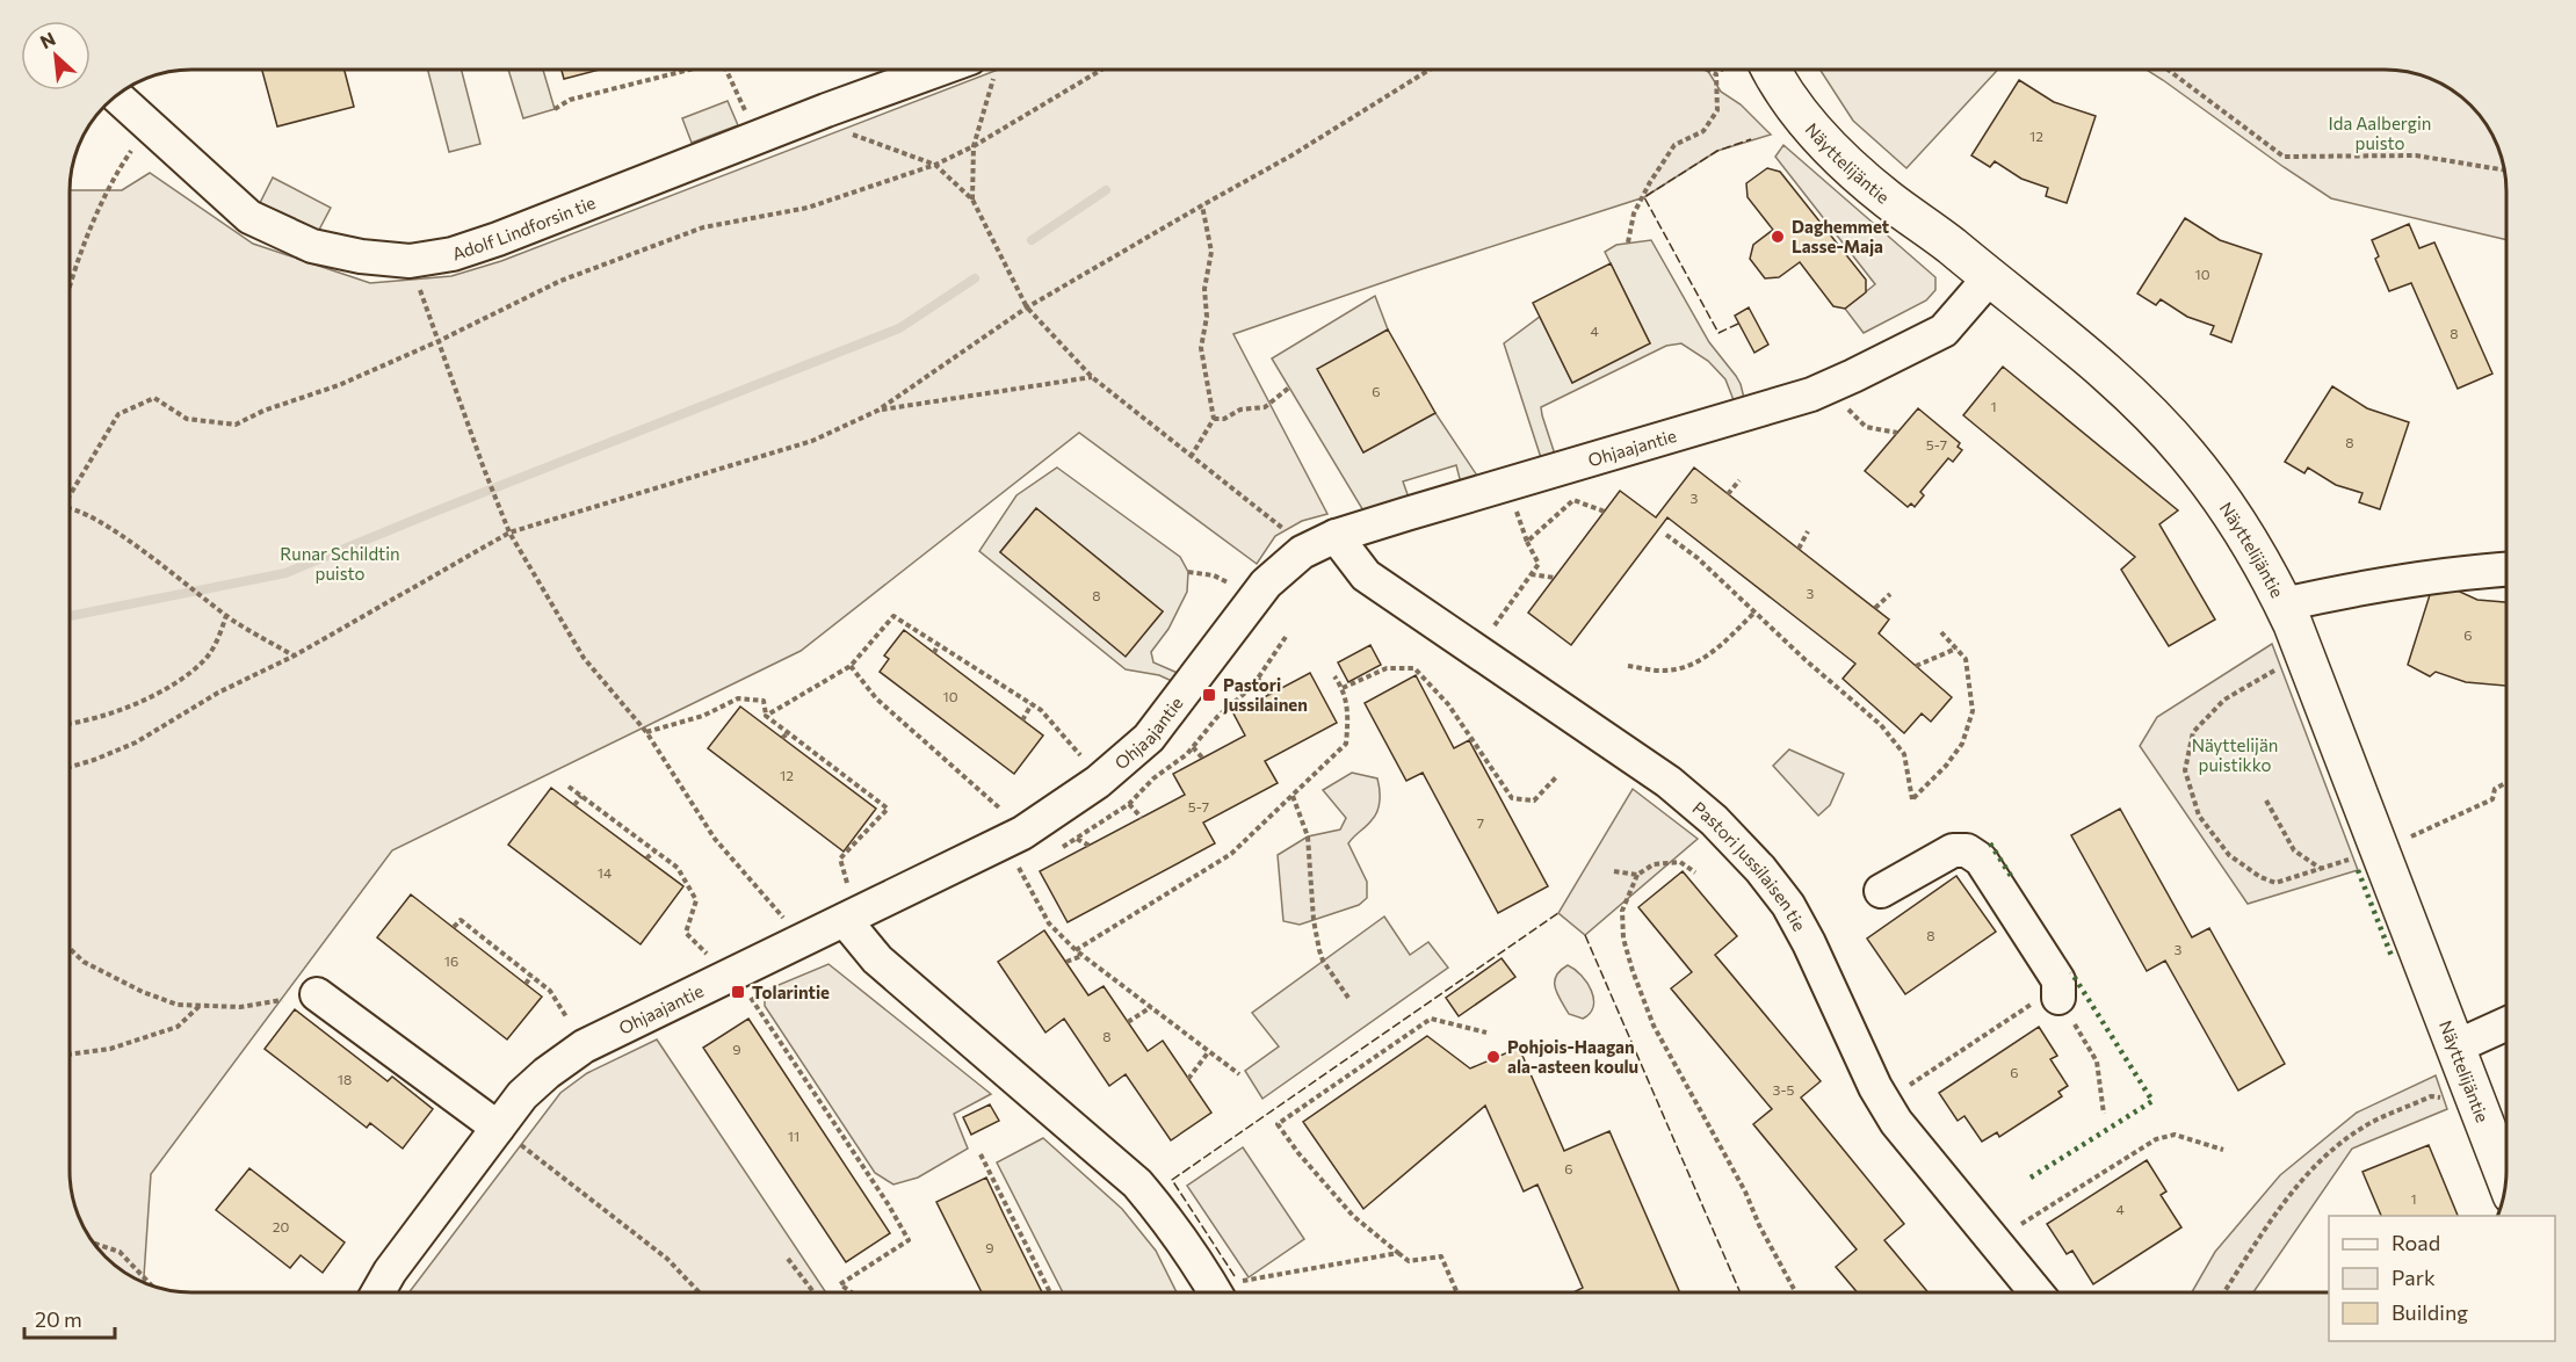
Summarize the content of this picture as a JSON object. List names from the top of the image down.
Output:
{
  "streets": {
    "main road": ["Näyttelijäntie"],
    "street": ["Adolf Lindforsin tie", "Ohjaajantie", "Pastori Jussilaisen tie"]
  },
  "crossings": [
    ["Näyttelijäntie", "Ohjaajantie"],
    ["Ohjaajantie", "Pastori Jussilaisen tie"]
  ],
  "parks": ["Ida Aalbergin puisto", "Runar Schildtin puisto", "Näyttelijän puistikko"],
  "places": {
    "other": ["Daghemmet Lasse-Maja", "Pohjois-Haagan ala-asteen koulu"],
    "transit": ["Pastori Jussilainen", "Tolarintie"]
  },
  "house_numbers": [
    "12",
    "10",
    "4",
    "8",
    "6",
    "1",
    "8",
    "5-7",
    "3",
    "3",
    "8",
    "6",
    "10",
    "12",
    "5-7",
    "7",
    "14",
    "8",
    "3",
    "16",
    "8",
    "9",
    "6",
    "18",
    "3-5",
    "11",
    "6",
    "1",
    "4",
    "20",
    "9"
  ],
  "legend": ["Road", "Park", "Building"],
  "scale_bar": "20 m",
  "north": "top left"
}
